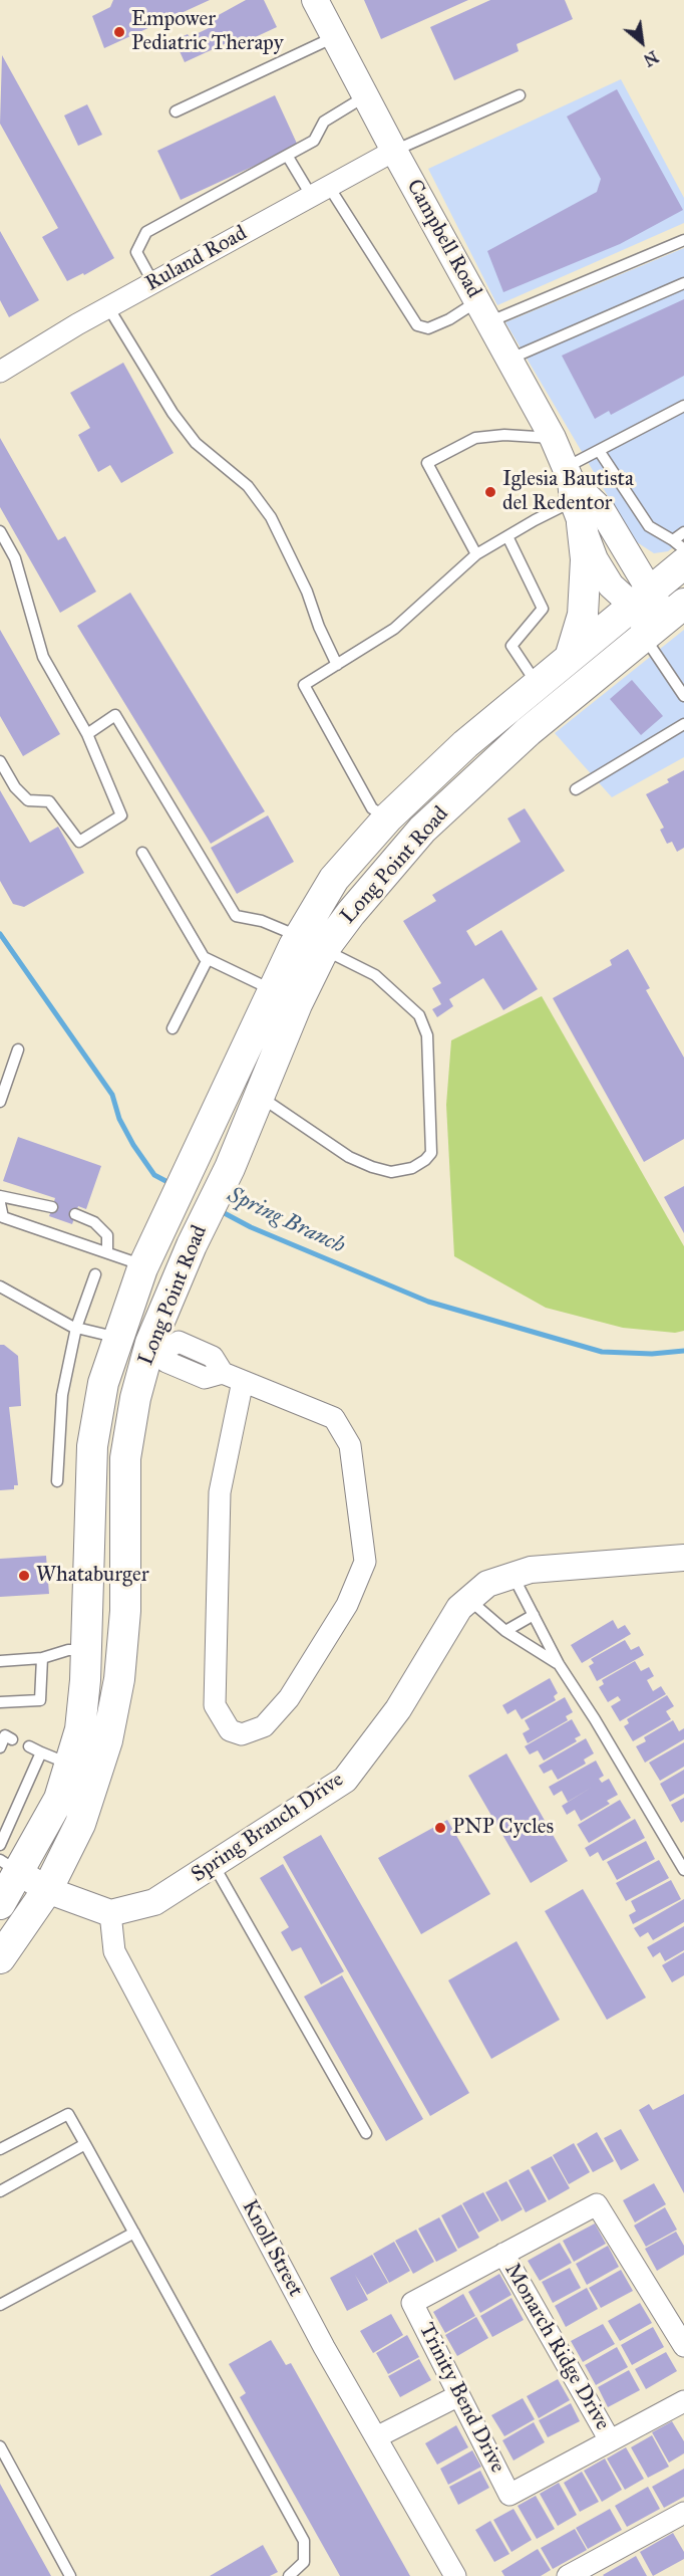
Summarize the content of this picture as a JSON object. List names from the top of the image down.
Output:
{
  "streets": {
    "main road": ["Long Point Road"],
    "street": [
      "Campbell Road",
      "Ruland Road",
      "Spring Branch Drive",
      "Knoll Street",
      "Monarch Ridge Drive",
      "Trinity Bend Drive"
    ]
  },
  "crossings": [
    ["Campbell Road", "Ruland Road"],
    ["Campbell Road", "Long Point Road"],
    ["Spring Branch Drive", "Knoll Street"],
    ["Monarch Ridge Drive", "Trinity Bend Drive"]
  ],
  "water": ["Spring Branch"],
  "places": [
    "Empower Pediatric Therapy",
    "Iglesia Bautista del Redentor",
    "Whataburger",
    "PNP Cycles"
  ],
  "north": "bottom right"
}
